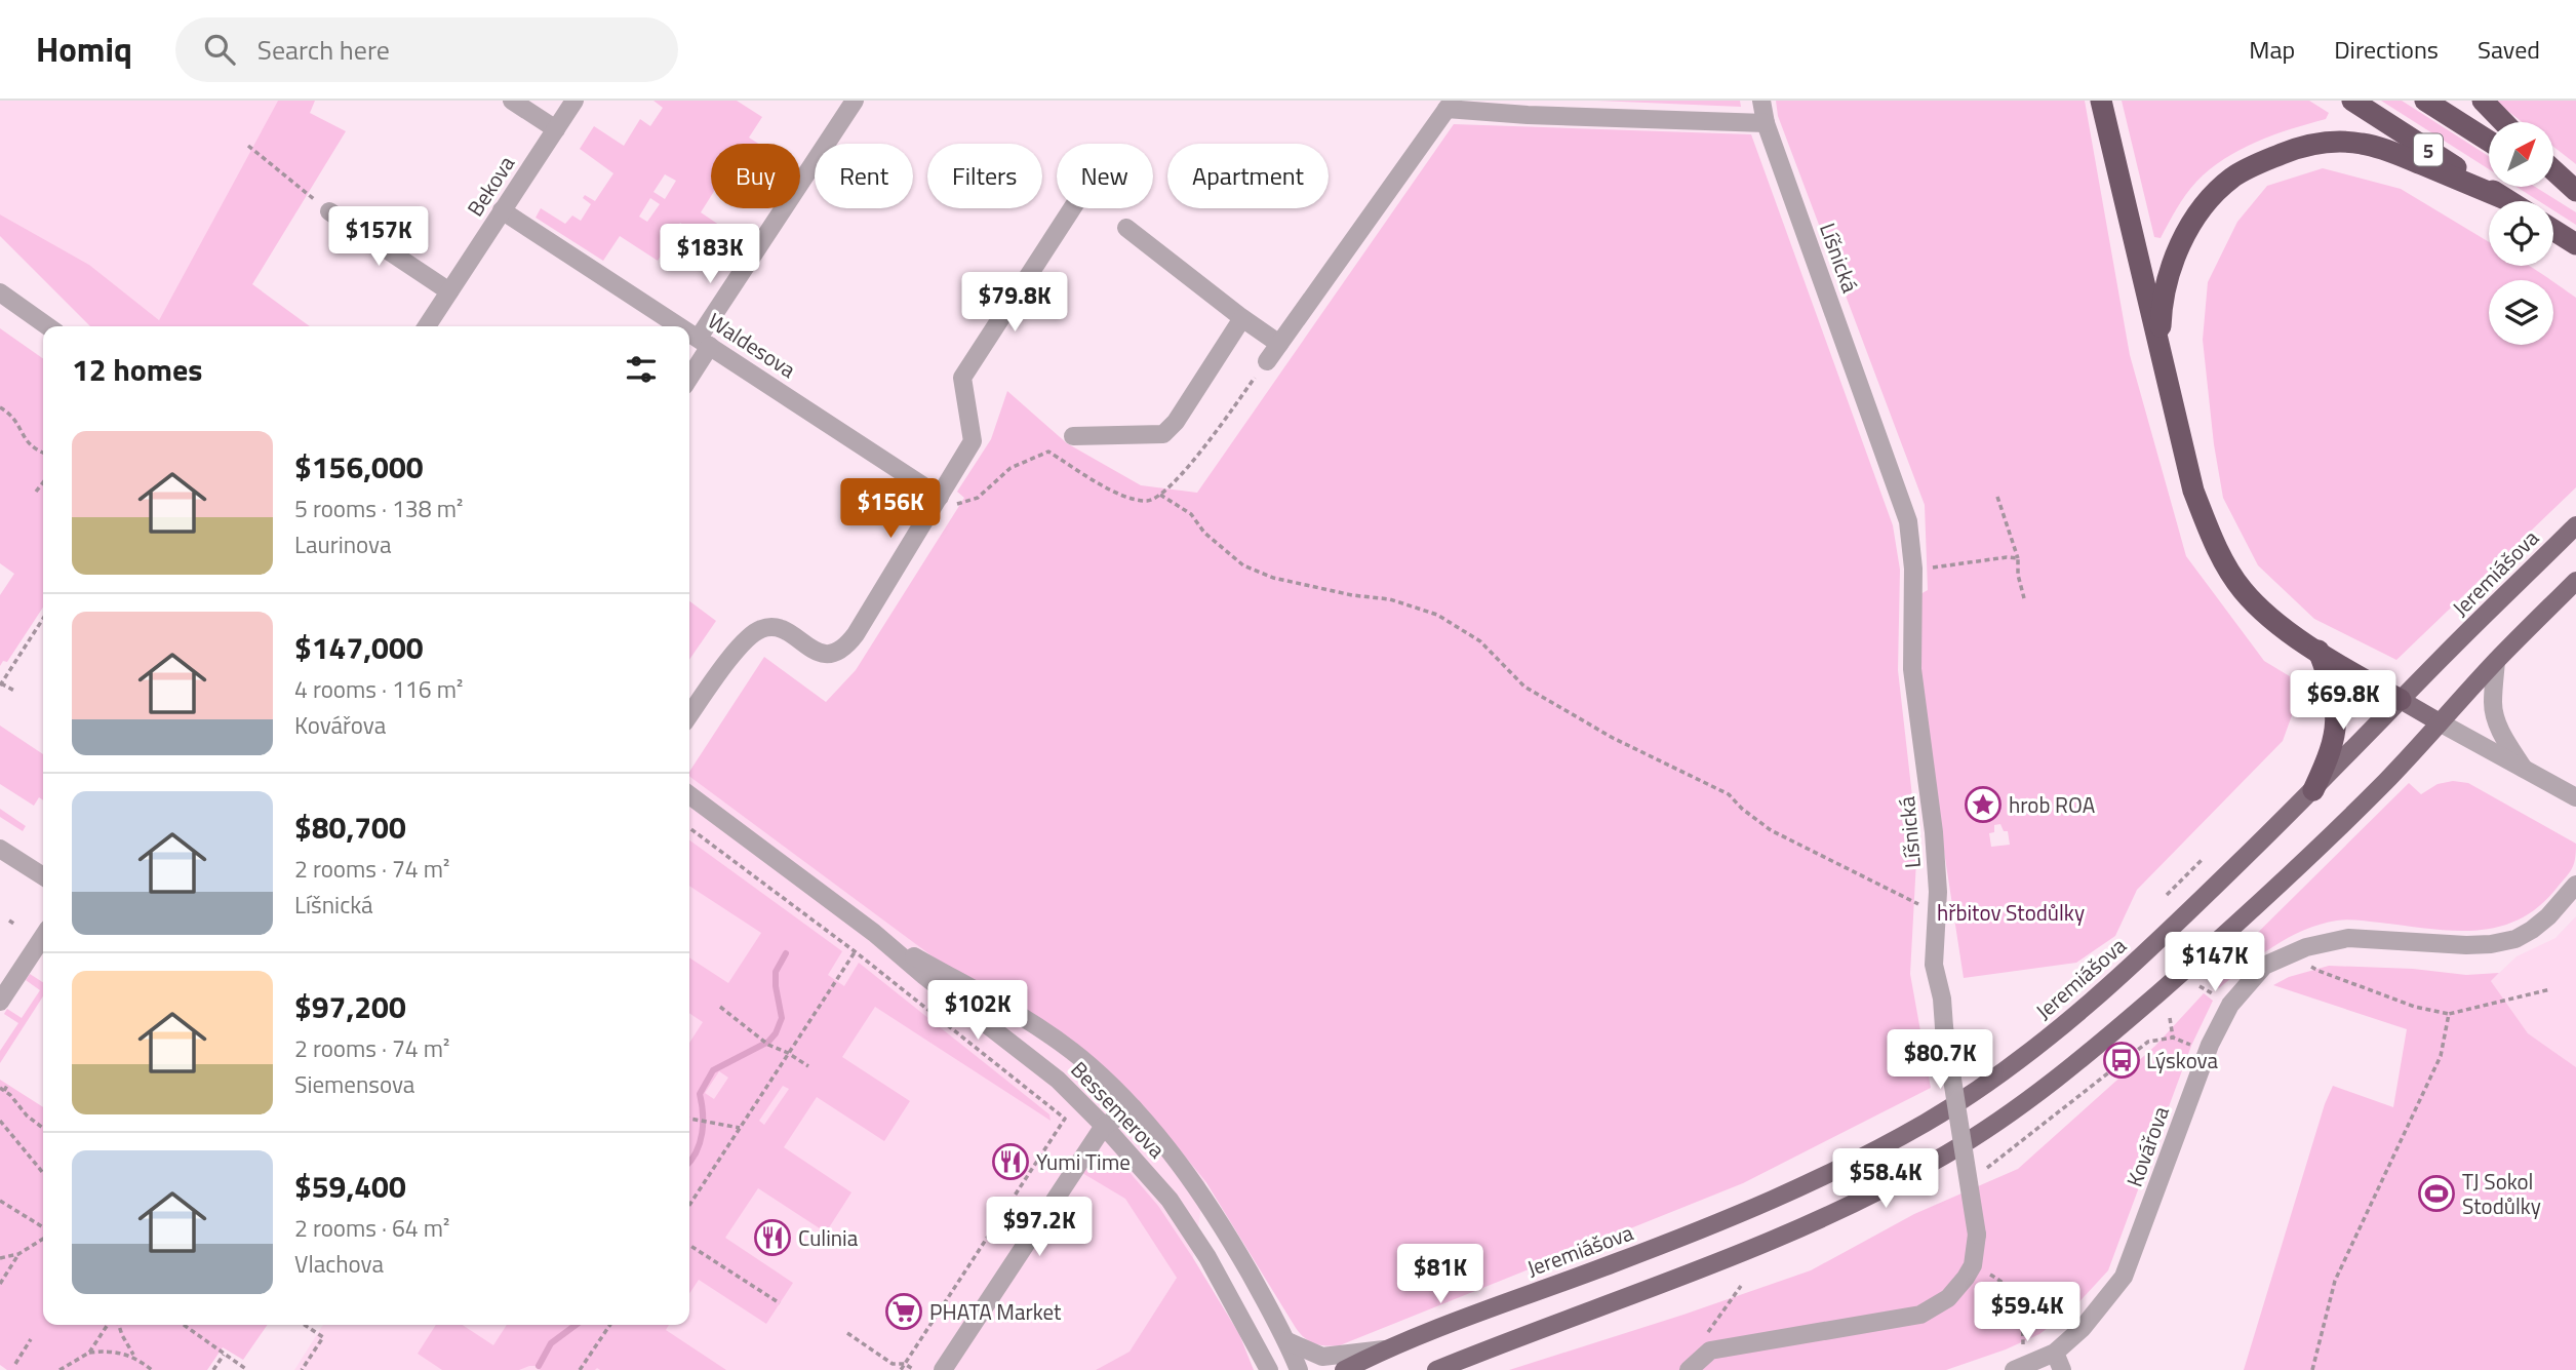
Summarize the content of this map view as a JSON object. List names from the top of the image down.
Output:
{
  "streets": {
    "highway": ["5"],
    "main road": ["Jeremiášova"],
    "street": [
      "Bekova",
      "Líšnická",
      "Waldesova",
      "Bessemerova",
      "Kovářova"
    ]
  },
  "crossings": [
    ["Bekova", "Waldesova"]
  ],
  "parks": ["hřbitov Stodůlky"],
  "places": {
    "place": ["hrob ROA"],
    "bus stop": ["Lýskova"],
    "restaurant": ["Yumi Time", "Culinia"],
    "sports": ["TJ Sokol Stodůlky"],
    "supermarket": ["PHATA Market"]
  },
  "north": "top right",
  "page": {
    "header": "Homiq",
    "search": "Search here",
    "nav": ["Map", "Directions", "Saved"],
    "chip": [
      "Buy",
      "Rent",
      "Filters",
      "New",
      "Apartment"
    ],
    "price": [
      "$157K",
      "$183K",
      "$79.8K",
      "$156K",
      "$69.8K",
      "$147K",
      "$102K",
      "$80.7K",
      "$58.4K",
      "$97.2K",
      "$81K",
      "$59.4K"
    ],
    "heading": "12 homes",
    "list": [
      {
        "name": "$156,000",
        "note": "5 rooms · 138 m² · Laurinova"
      },
      {
        "name": "$147,000",
        "note": "4 rooms · 116 m² · Kovářova"
      },
      {
        "name": "$80,700",
        "note": "2 rooms · 74 m² · Líšnická"
      },
      {
        "name": "$97,200",
        "note": "2 rooms · 74 m² · Siemensova"
      },
      {
        "name": "$59,400",
        "note": "2 rooms · 64 m² · Vlachova"
      }
    ]
  }
}
